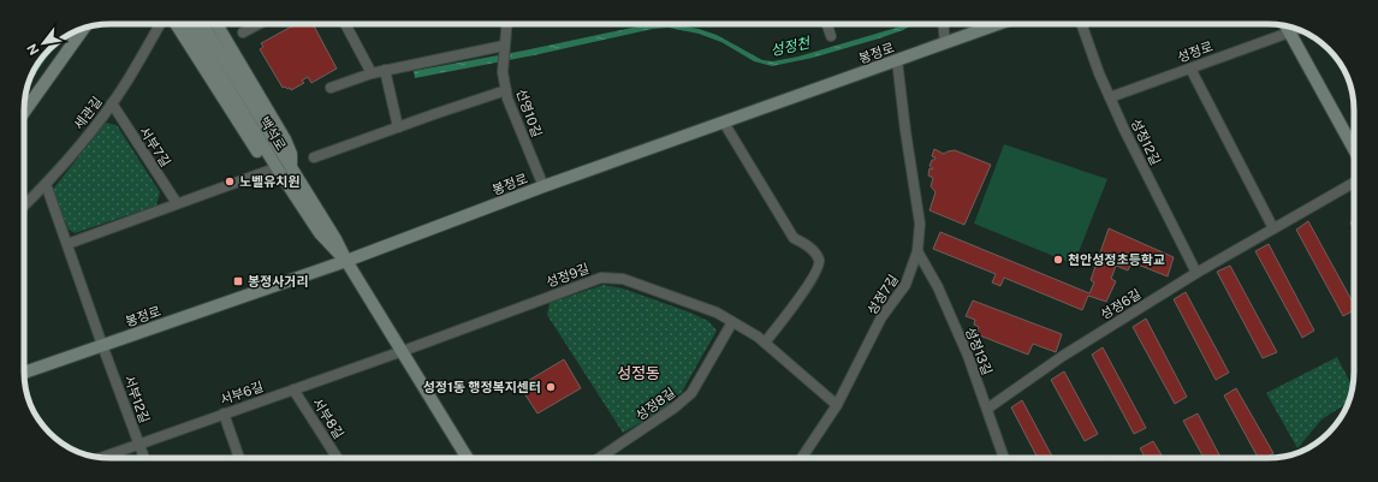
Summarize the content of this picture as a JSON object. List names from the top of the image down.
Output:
{
  "streets": {
    "street": [
      "성정로",
      "봉정로",
      "세관길",
      "선영10길",
      "백석로",
      "성정12길",
      "서부7길",
      "성정9길",
      "성정7길",
      "성정6길",
      "성정13길",
      "서부6길",
      "서부12길",
      "성정8길",
      "서부8길"
    ]
  },
  "crossings": [
    ["성정로", "성정12길"],
    ["봉정로", "선영10길"],
    ["봉정로", "백석로"],
    ["봉정로", "성정7길"],
    ["봉정로", "서부12길"],
    ["세관길", "서부7길"],
    ["세관길", "서부12길"],
    ["백석로", "성정9길"],
    ["백석로", "서부6길"],
    ["성정12길", "성정6길"],
    ["성정9길", "성정7길"],
    ["성정9길", "서부6길"],
    ["성정9길", "성정8길"],
    ["성정7길", "성정13길"],
    ["성정6길", "성정13길"],
    ["서부6길", "서부12길"],
    ["서부6길", "서부8길"]
  ],
  "districts": ["성정동"],
  "water": ["성정천"],
  "places": {
    "other": ["노벨유치원", "천안성정초등학교", "성정1동 행정복지센터"],
    "transit": ["봉정사거리"]
  },
  "north": "bottom left"
}
